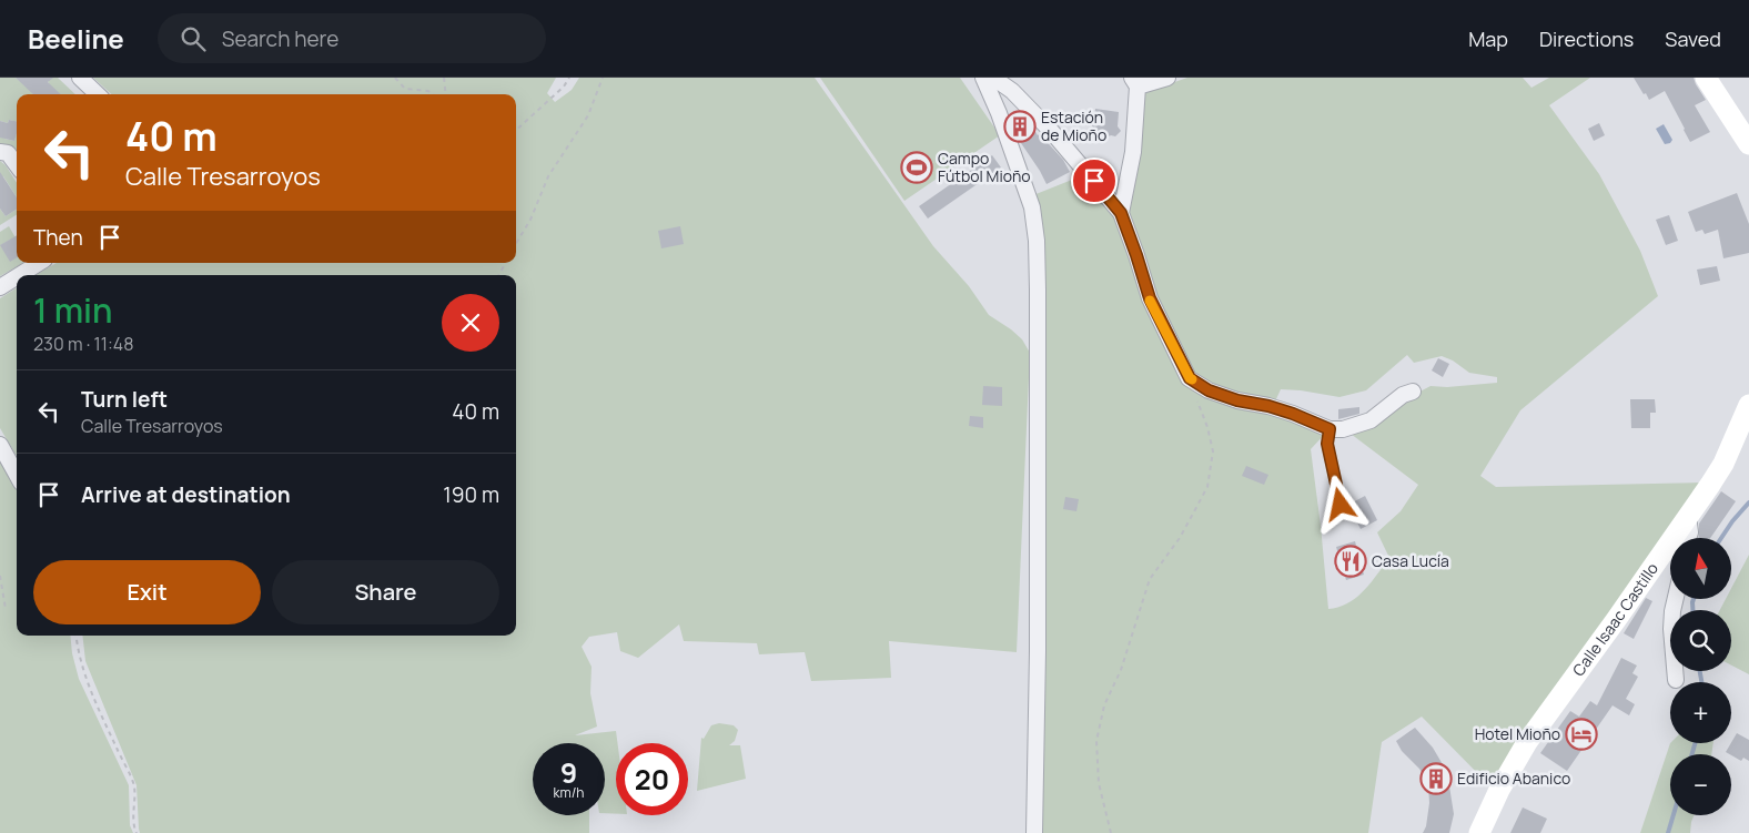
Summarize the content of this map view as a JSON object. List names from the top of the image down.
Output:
{
  "streets": {
    "street": ["Calle Isaac Castillo"]
  },
  "places": {
    "building": ["Estación de Mioño", "Edificio Abanico"],
    "sports": ["Campo Fútbol Mioño"],
    "restaurant": ["Casa Lucía"],
    "hotel": ["Hotel Mioño"]
  },
  "north": "top",
  "page": {
    "header": "Beeline",
    "search": "Search here",
    "nav": ["Map", "Directions", "Saved"],
    "turn": ["40 m", "Calle Tresarroyos"],
    "then": "Then",
    "heading": ["1 min", "230 m · 11:48"],
    "list": [
      {
        "name": "Turn left",
        "note": "Calle Tresarroyos",
        "value": "40 m"
      },
      {
        "name": "Arrive at destination",
        "value": "190 m"
      }
    ],
    "map_buttons": ["+", "−"],
    "buttons": ["Exit", "Share"],
    "speed": "9 km/h",
    "limit": "20"
  }
}
